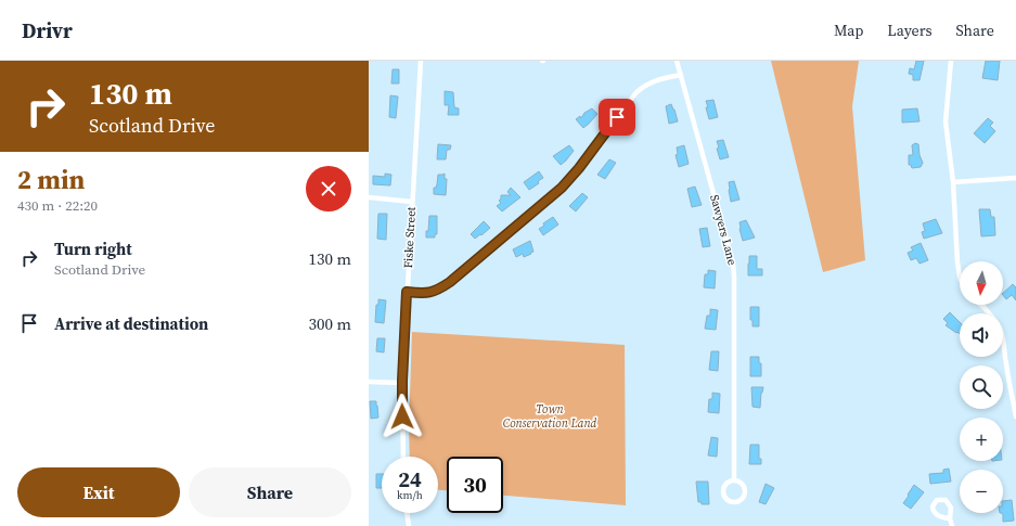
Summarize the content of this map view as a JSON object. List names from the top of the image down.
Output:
{
  "streets": {
    "street": ["Sawyers Lane", "Fiske Street"]
  },
  "parks": ["Town Conservation Land"],
  "north": "bottom",
  "page": {
    "header": "Drivr",
    "nav": ["Map", "Layers", "Share"],
    "turn": ["130 m", "Scotland Drive"],
    "heading": ["2 min", "430 m · 22:20"],
    "list": [
      {
        "name": "Turn right",
        "note": "Scotland Drive",
        "value": "130 m"
      },
      {
        "name": "Arrive at destination",
        "value": "300 m"
      }
    ],
    "map_buttons": ["+", "−"],
    "speed": "24 km/h",
    "limit": "30",
    "buttons": ["Exit", "Share"]
  }
}
